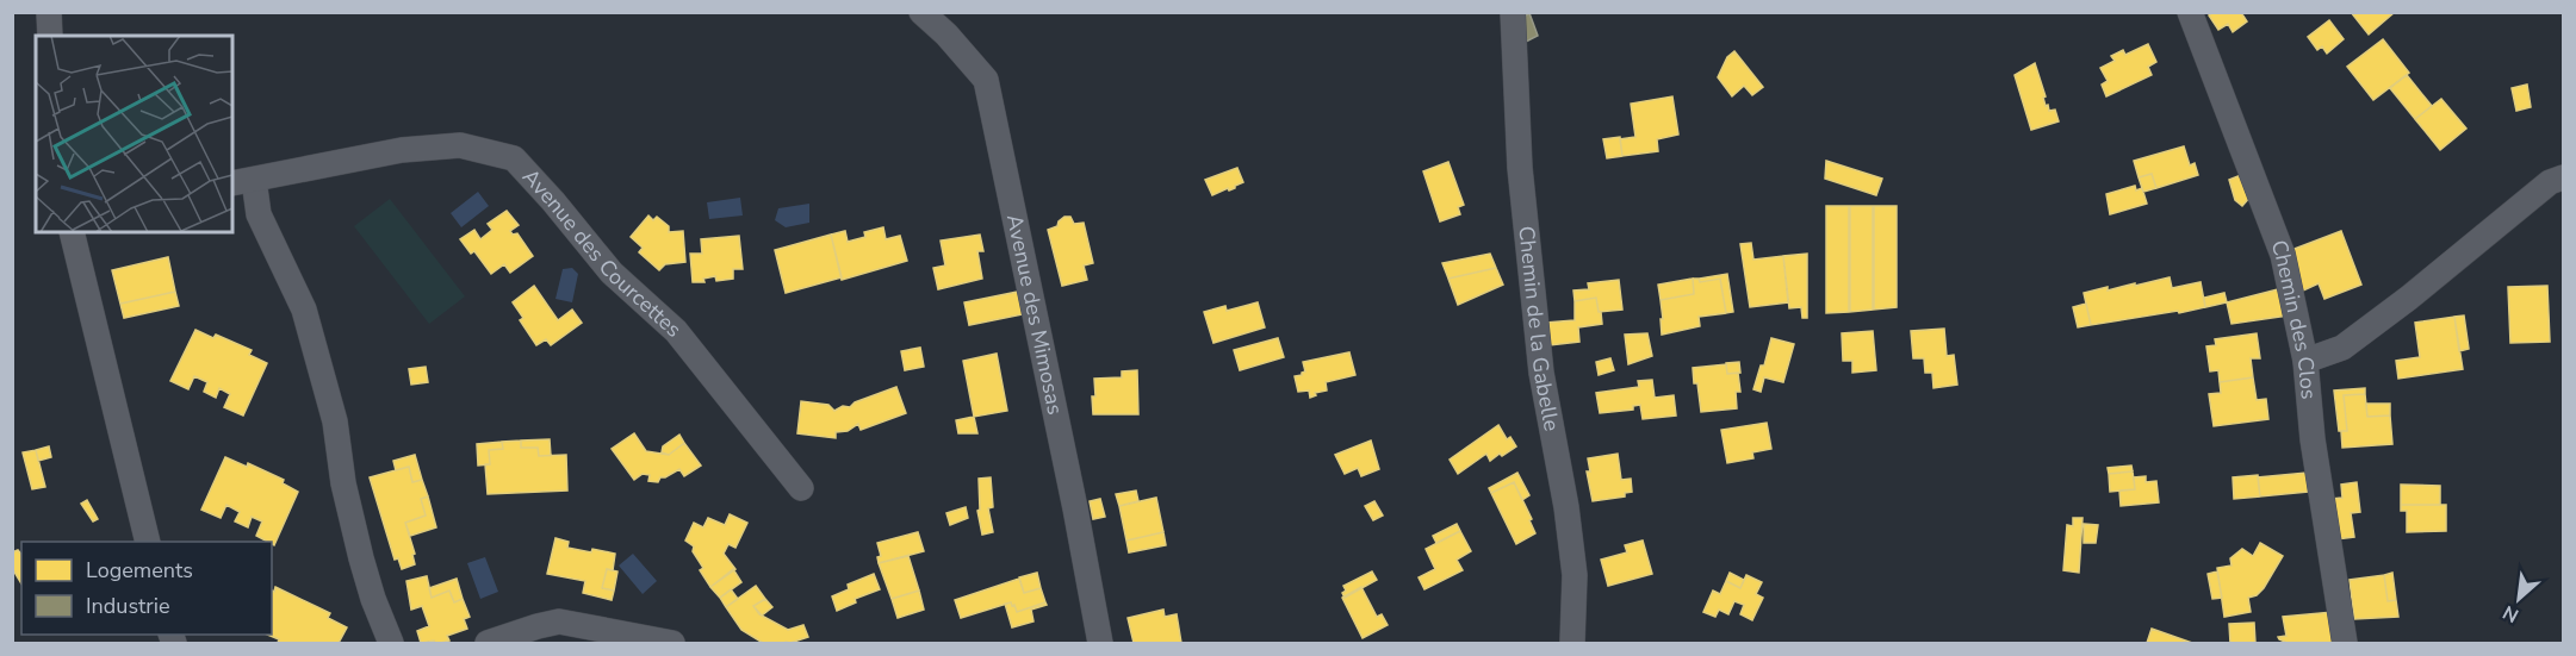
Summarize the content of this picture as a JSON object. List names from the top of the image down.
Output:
{
  "streets": {
    "street": [
      "Avenue des Courcettes",
      "Avenue des Mimosas",
      "Chemin des Clos",
      "Chemin de la Gabelle"
    ]
  },
  "legend": ["Logements", "Industrie"],
  "north": "bottom left"
}
